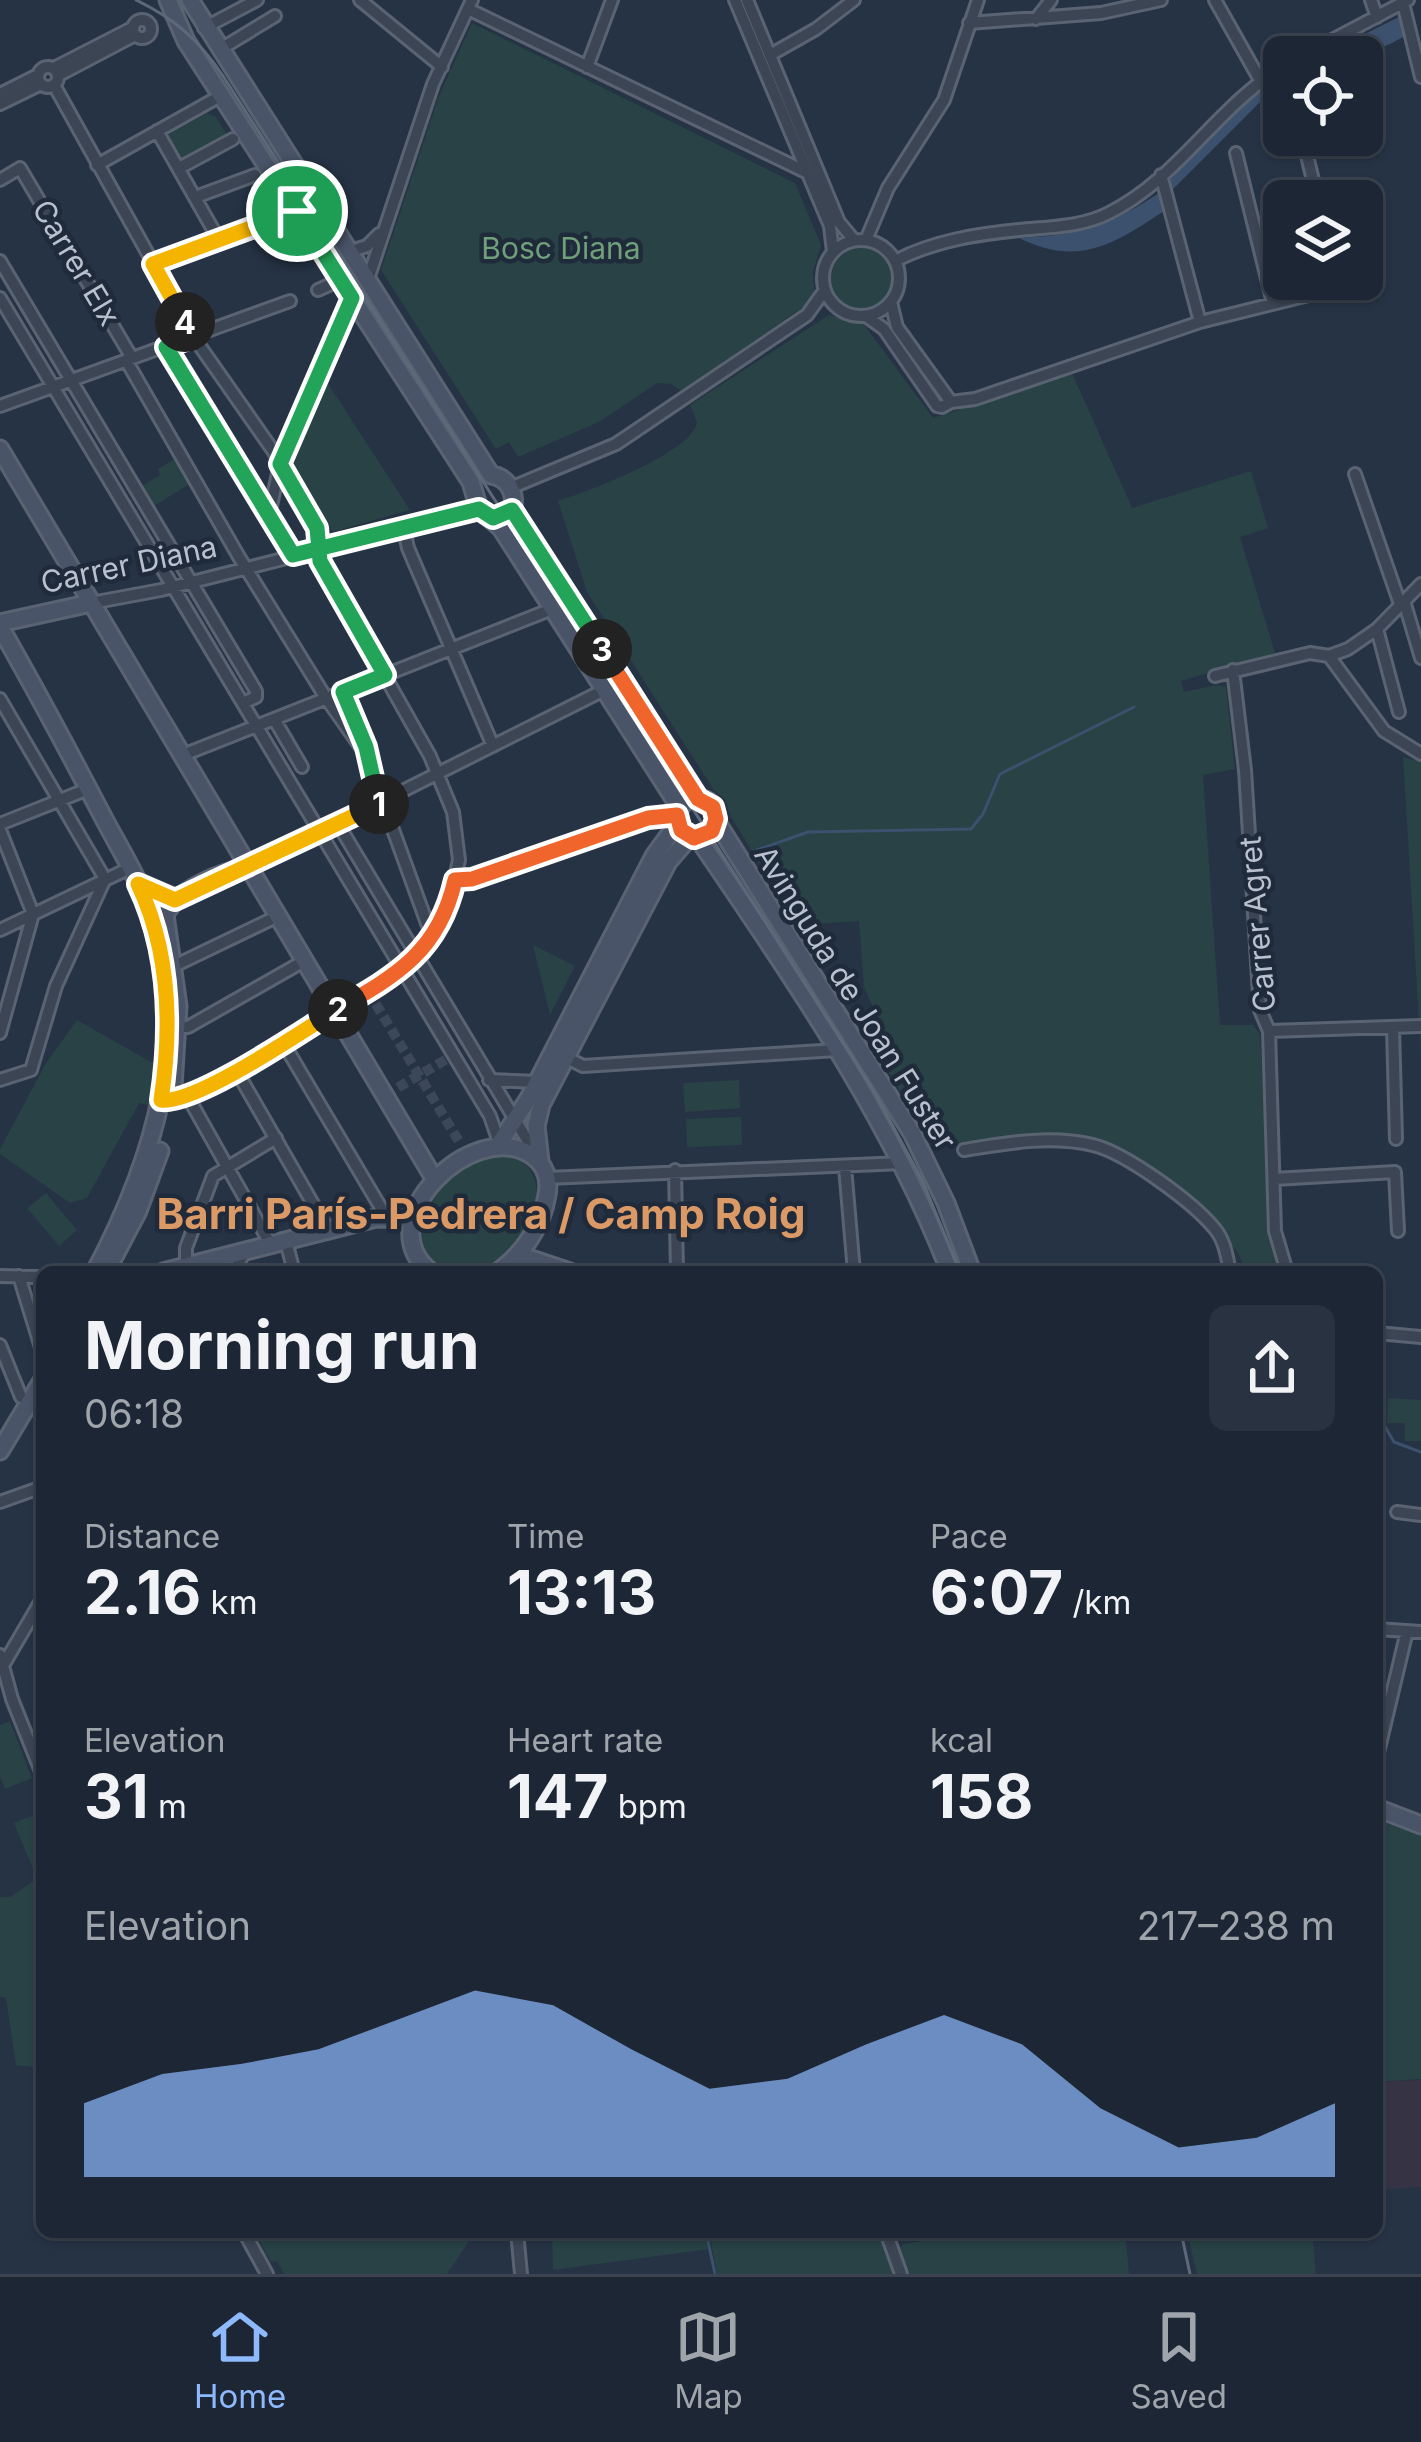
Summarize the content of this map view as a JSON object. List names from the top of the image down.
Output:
{
  "streets": {
    "main road": ["Carrer Diana", "Avinguda de Joan Fuster"],
    "street": ["Carrer Elx", "Carrer Agret"]
  },
  "crossings": [
    ["Carrer Elx", "Carrer Diana"]
  ],
  "districts": ["Barri París-Pedrera / Camp Roig"],
  "parks": ["Bosc Diana"],
  "page": {
    "pins": [
      "4",
      "3",
      "1",
      "2"
    ],
    "heading": ["Morning run", "06:18"],
    "stats": [
      ["Distance", "2.16 km"],
      ["Time", "13:13"],
      ["Pace", "6:07 /km"],
      ["Elevation", "31 m"],
      ["Heart rate", "147 bpm"],
      ["kcal", "158"]
    ],
    "chart": ["Elevation", "217–238 m"],
    "tabs": ["Home", "Map", "Saved"]
  }
}
